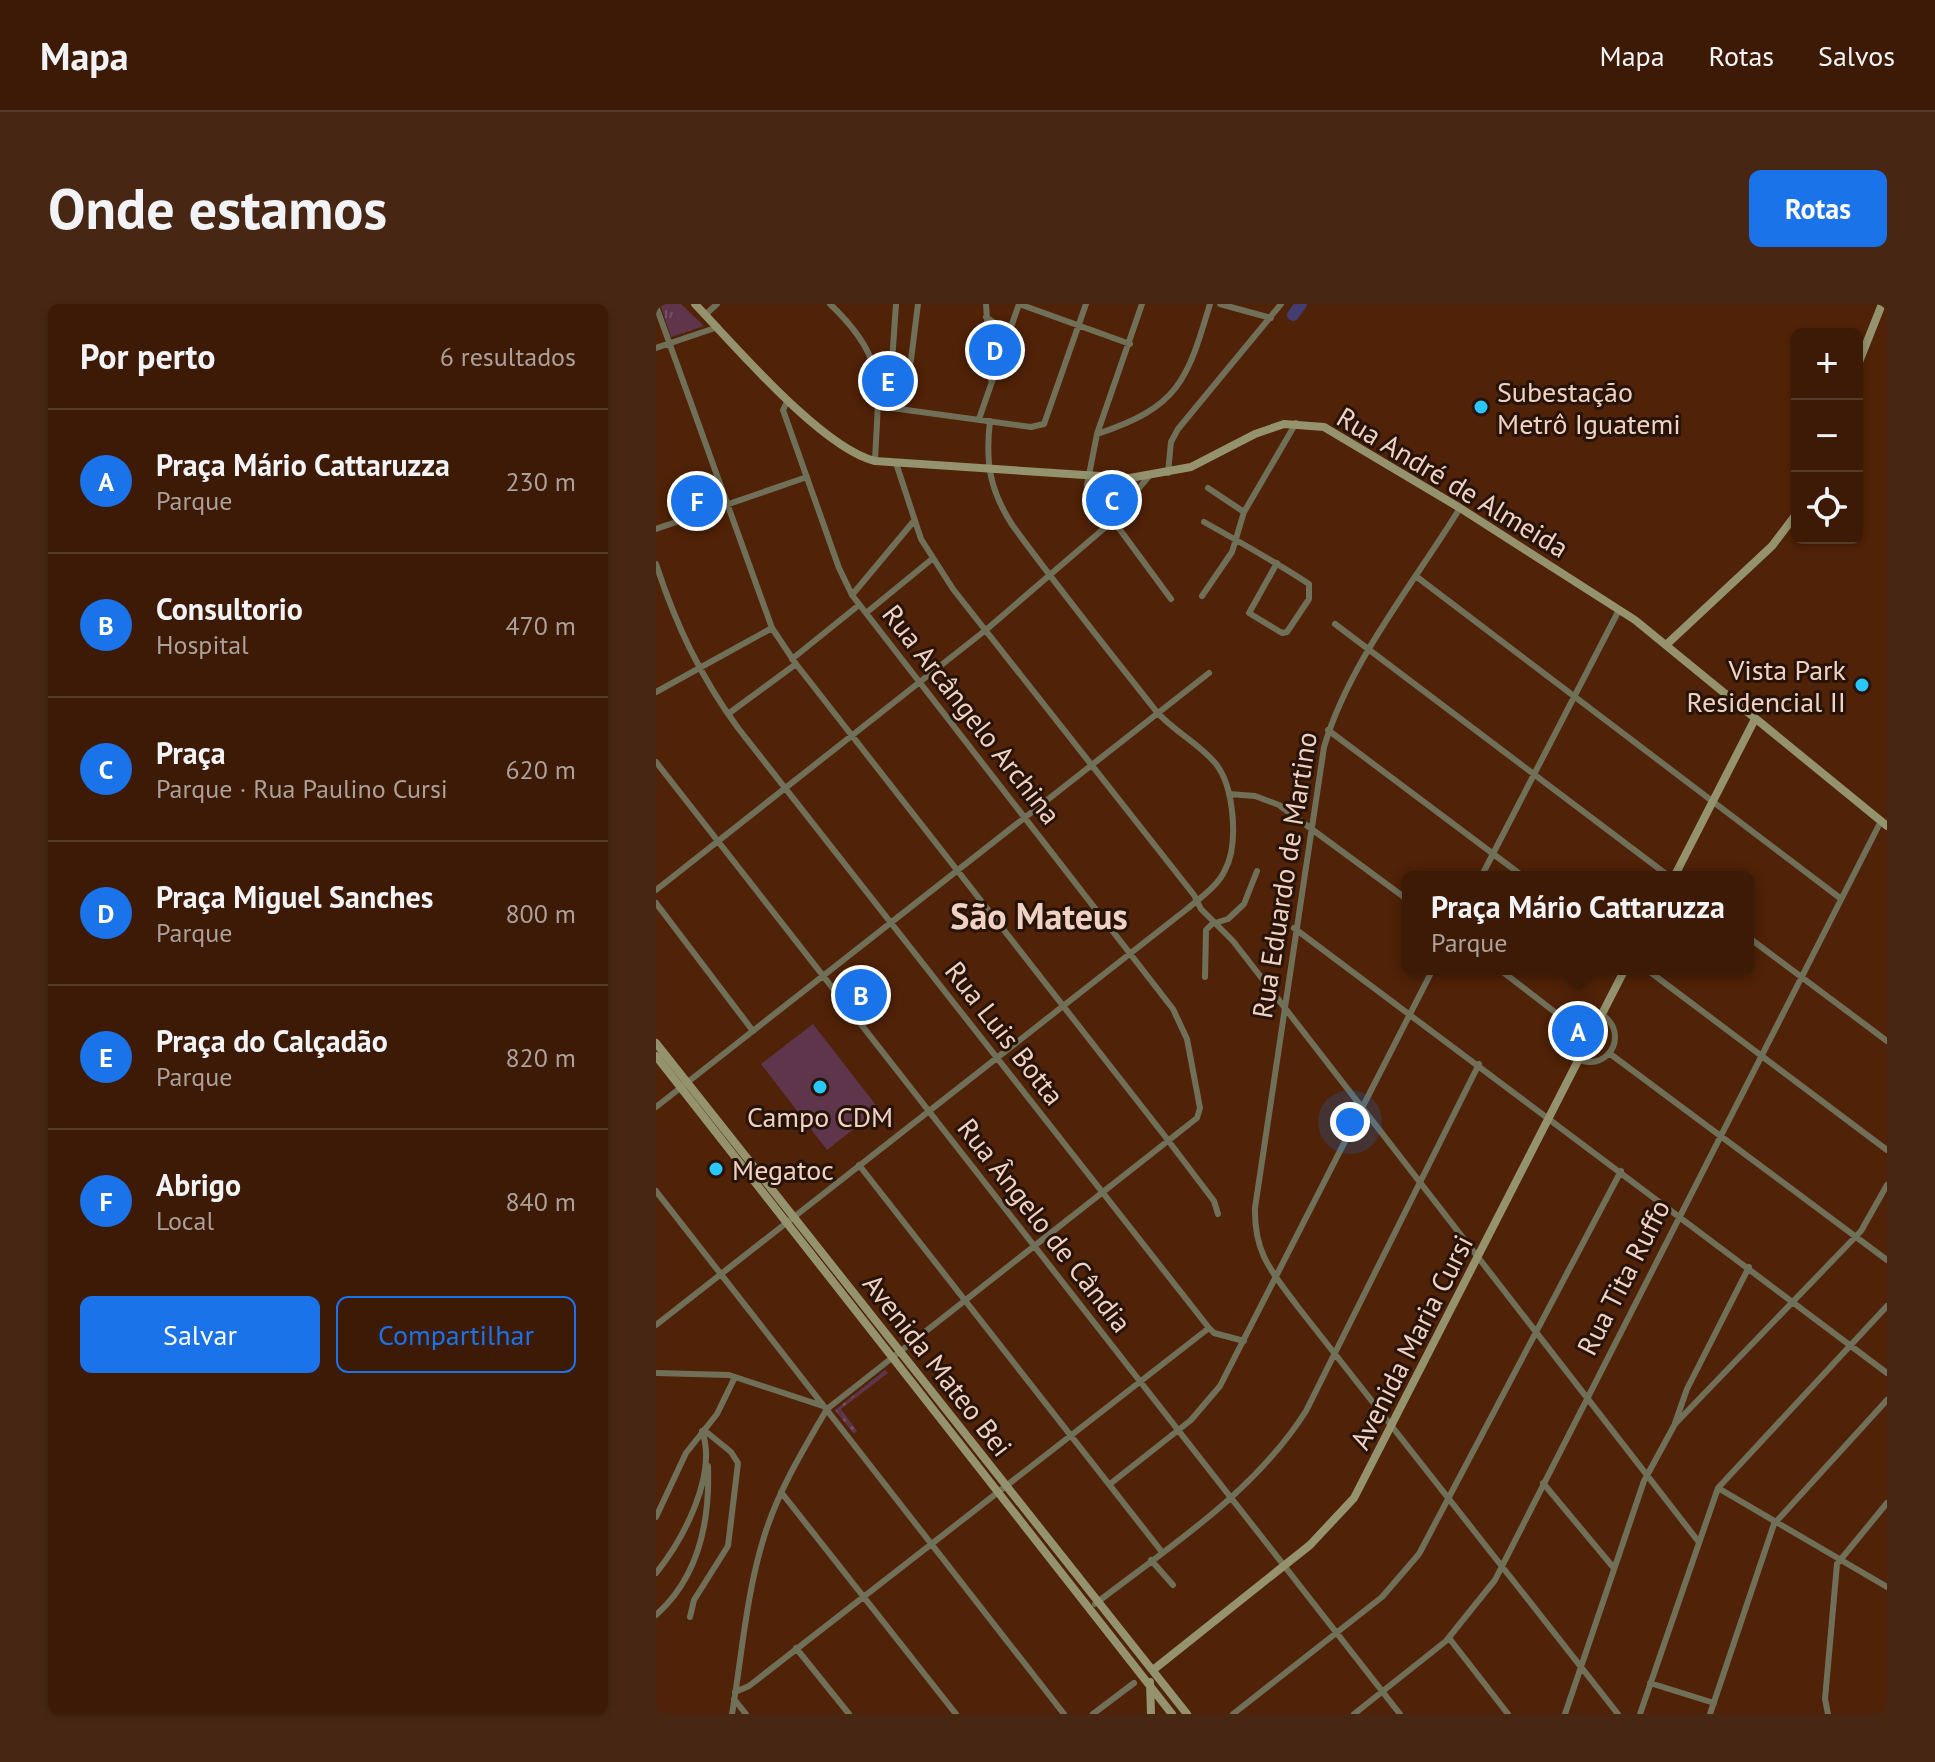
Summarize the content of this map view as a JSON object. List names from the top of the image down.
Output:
{
  "streets": {
    "main road": ["Rua André de Almeida", "Avenida Maria Cursi", "Avenida Mateo Bei"],
    "street": [
      "Rua Arcângelo Archina",
      "Rua Eduardo de Martino",
      "Rua Luis Botta",
      "Rua Ângelo de Cândia",
      "Rua Tita Ruffo"
    ]
  },
  "crossings": [
    ["Rua André de Almeida", "Rua Arcângelo Archina"],
    ["Rua André de Almeida", "Rua Eduardo de Martino"],
    ["Rua André de Almeida", "Rua Tita Ruffo"],
    ["Rua Eduardo de Martino", "Rua Tita Ruffo"],
    ["Rua Eduardo de Martino", "Avenida Maria Cursi"],
    ["Rua Ângelo de Cândia", "Rua Tita Ruffo"],
    ["Rua Ângelo de Cândia", "Avenida Maria Cursi"],
    ["Avenida Maria Cursi", "Avenida Mateo Bei"]
  ],
  "districts": ["São Mateus"],
  "places": [
    "Subestação Metrô Iguatemi",
    "Vista Park Residencial II",
    "Campo CDM",
    "Megatoc"
  ],
  "page": {
    "header": "Mapa",
    "nav": ["Mapa", "Rotas", "Salvos"],
    "buttons": [
      "Rotas",
      ["Salvar", "Compartilhar"]
    ],
    "title": "Onde estamos",
    "heading": ["Por perto", "6 resultados"],
    "pins": [
      "D",
      "E",
      "C",
      "F",
      "B",
      "A"
    ],
    "map_buttons": ["+", "−"],
    "list": [
      {
        "mark": "A",
        "name": "Praça Mário Cattaruzza",
        "note": "Parque",
        "value": "230 m"
      },
      {
        "mark": "B",
        "name": "Consultorio",
        "note": "Hospital",
        "value": "470 m"
      },
      {
        "mark": "C",
        "name": "Praça",
        "note": "Parque · Rua Paulino Cursi",
        "value": "620 m"
      },
      {
        "mark": "D",
        "name": "Praça Miguel Sanches",
        "note": "Parque",
        "value": "800 m"
      },
      {
        "mark": "E",
        "name": "Praça do Calçadão",
        "note": "Parque",
        "value": "820 m"
      },
      {
        "mark": "F",
        "name": "Abrigo",
        "note": "Local",
        "value": "840 m"
      }
    ],
    "popup": ["Praça Mário Cattaruzza", "Parque"]
  }
}
